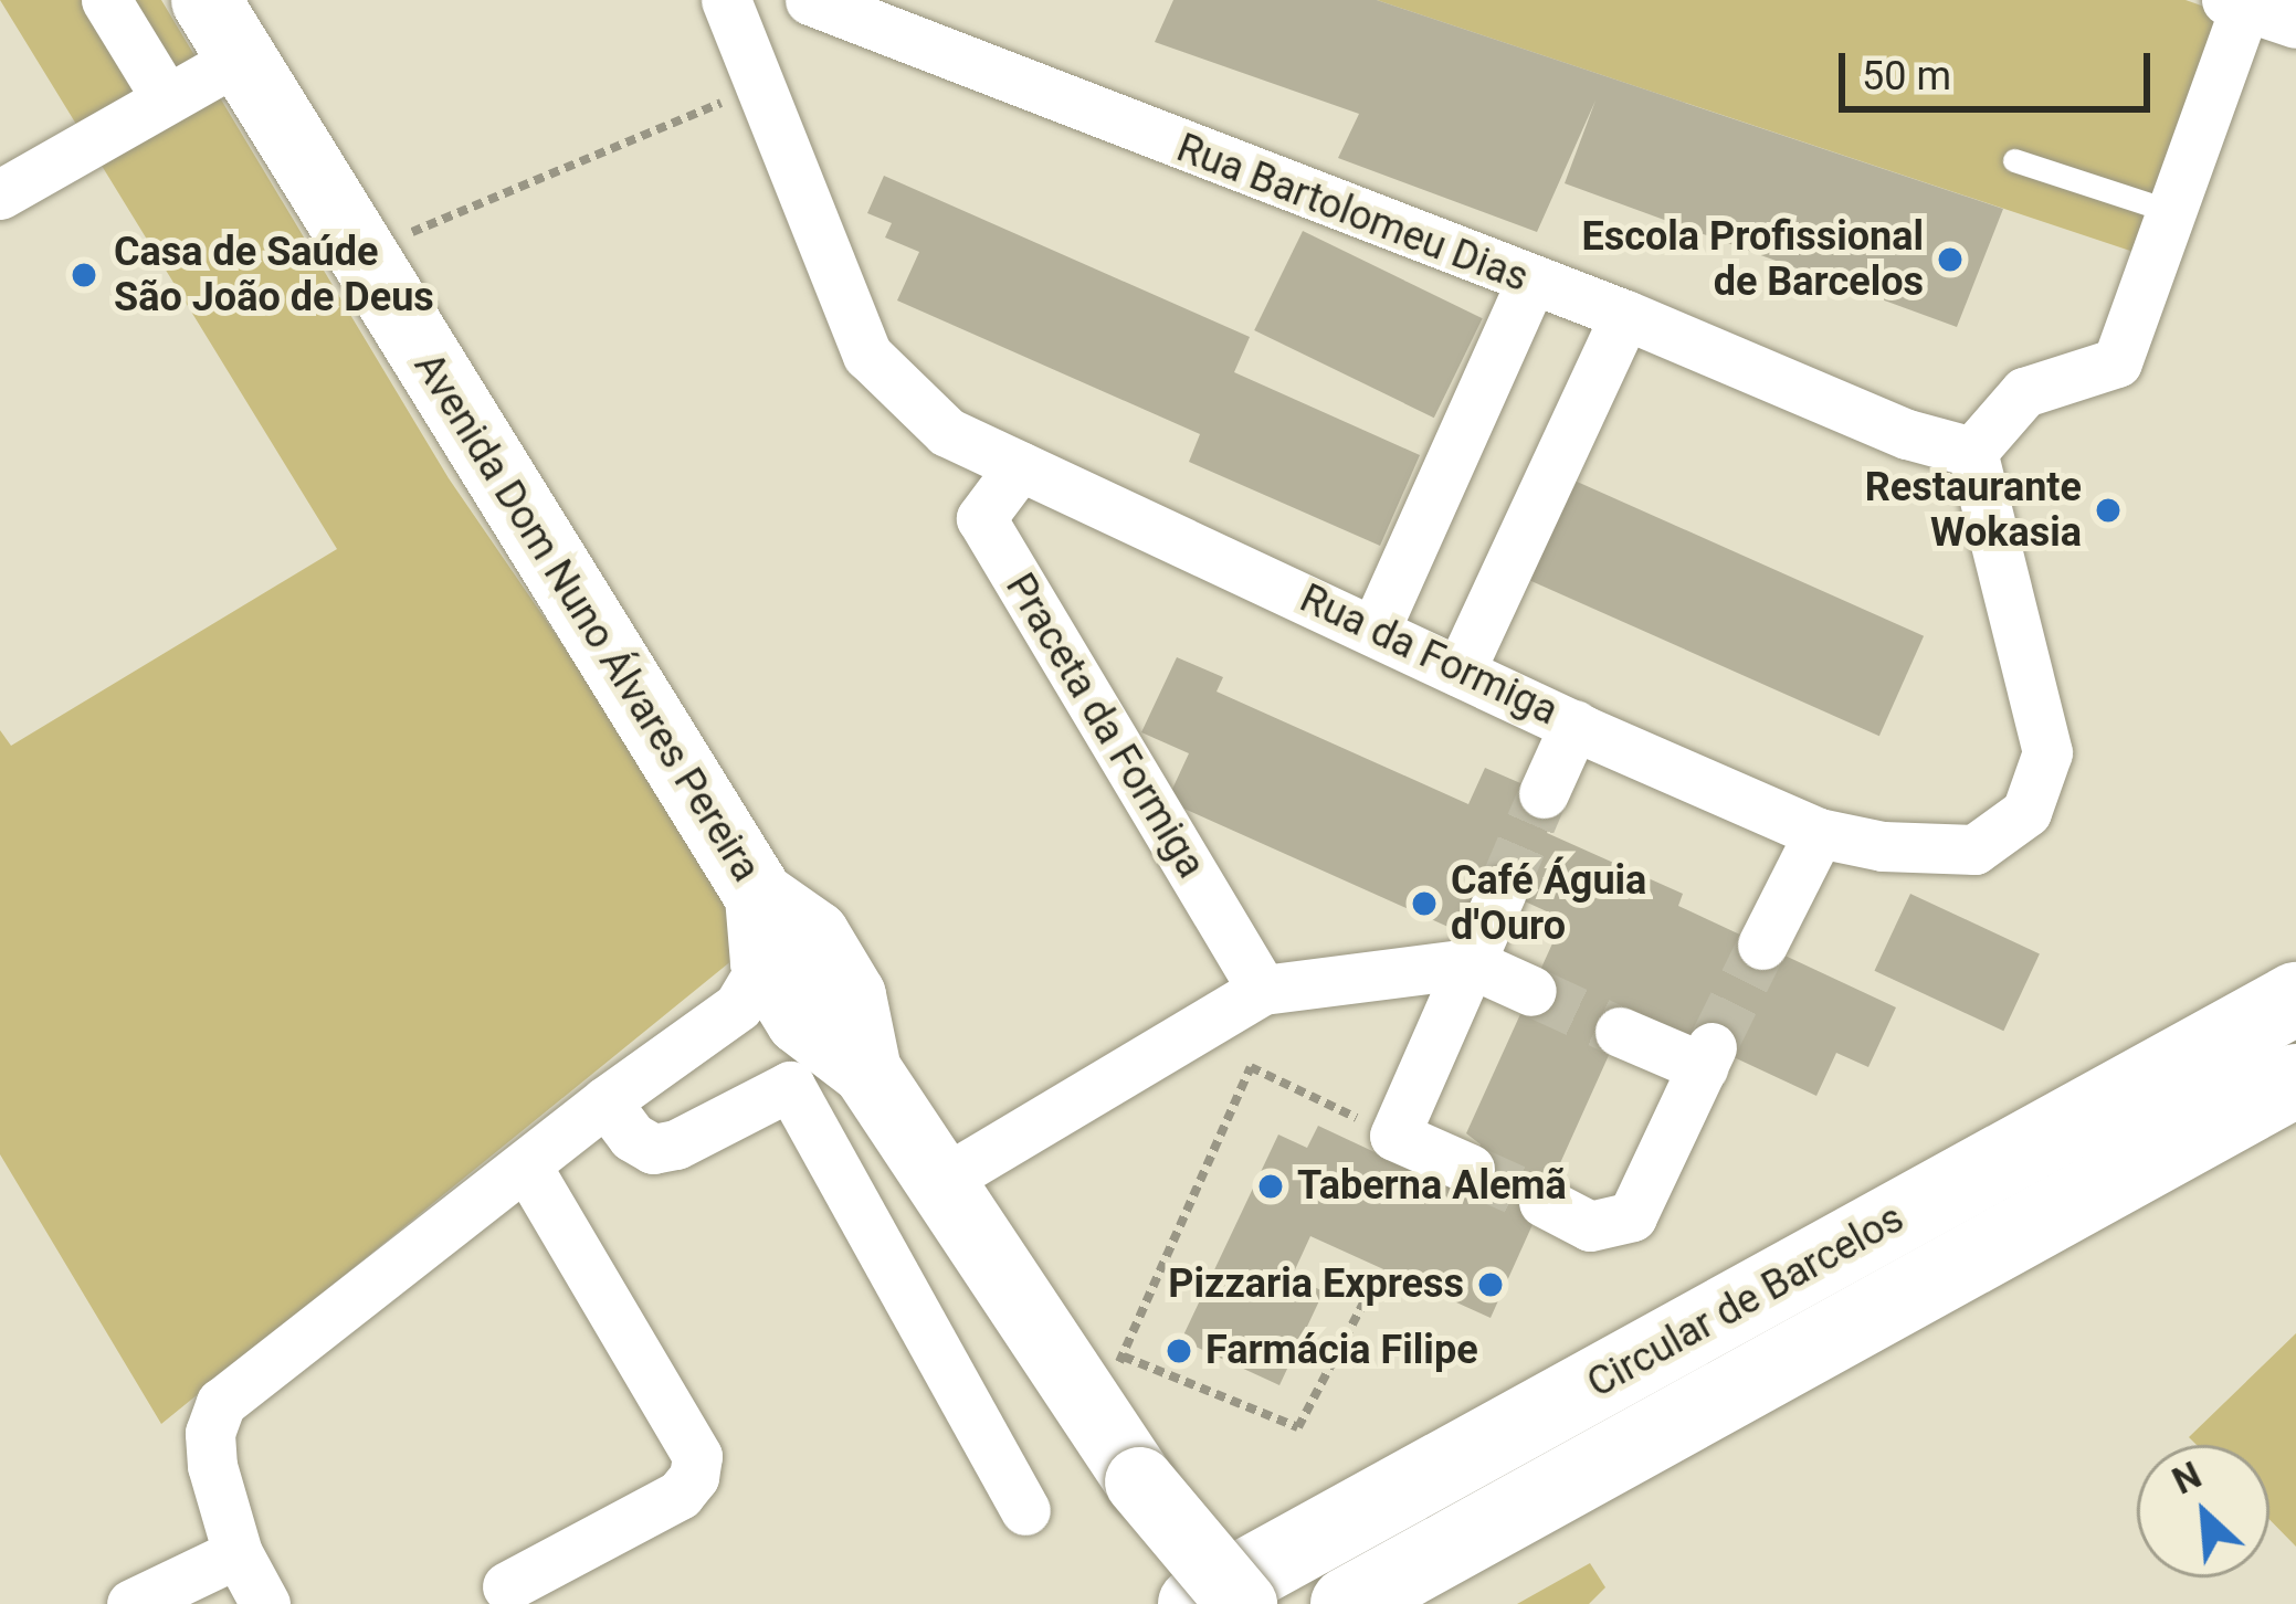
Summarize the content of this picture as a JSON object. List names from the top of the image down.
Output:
{
  "streets": {
    "main road": ["Avenida Dom Nuno Álvares Pereira", "Circular de Barcelos"],
    "street": ["Rua Bartolomeu Dias", "Rua da Formiga", "Praceta da Formiga"]
  },
  "crossings": [
    ["Rua Bartolomeu Dias", "Rua da Formiga"],
    ["Rua da Formiga", "Praceta da Formiga"]
  ],
  "places": [
    "Escola Profissional de Barcelos",
    "Casa de Saúde São João de Deus",
    "Restaurante Wokasia",
    "Café Águia d'Ouro",
    "Taberna Alemã",
    "Pizzaria Express",
    "Farmácia Filipe"
  ],
  "scale_bar": "50 m",
  "north": "top left"
}
